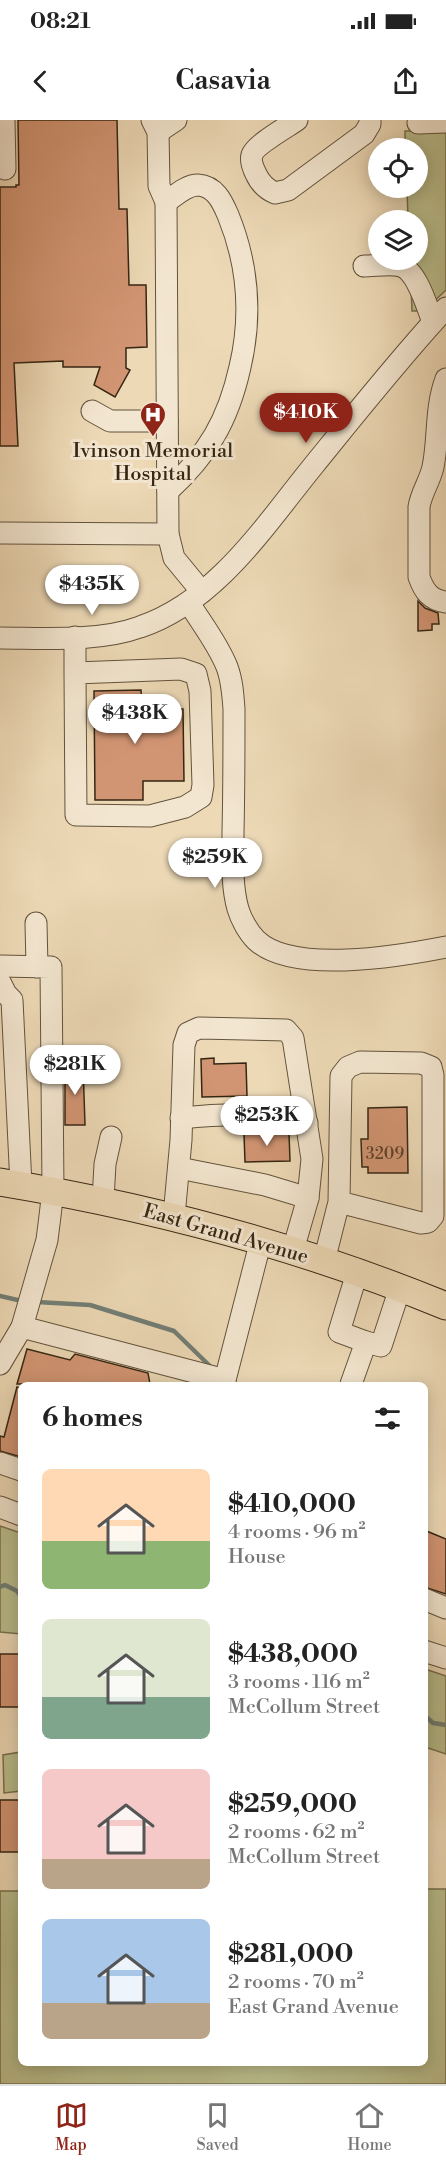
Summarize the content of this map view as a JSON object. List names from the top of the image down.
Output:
{
  "streets": {
    "main road": ["East Grand Avenue"]
  },
  "places": {
    "hospital": ["Ivinson Memorial Hospital"]
  },
  "house_numbers": ["3209"],
  "page": {
    "status": "08:21",
    "header": "Casavia",
    "price": [
      "$410K",
      "$435K",
      "$438K",
      "$259K",
      "$281K",
      "$253K"
    ],
    "heading": "6 homes",
    "list": [
      {
        "name": "$410,000",
        "note": "4 rooms · 96 m² · House"
      },
      {
        "name": "$438,000",
        "note": "3 rooms · 116 m² · McCollum Street"
      },
      {
        "name": "$259,000",
        "note": "2 rooms · 62 m² · McCollum Street"
      },
      {
        "name": "$281,000",
        "note": "2 rooms · 70 m² · East Grand Avenue"
      }
    ],
    "tabs": ["Map", "Saved", "Home"]
  }
}
